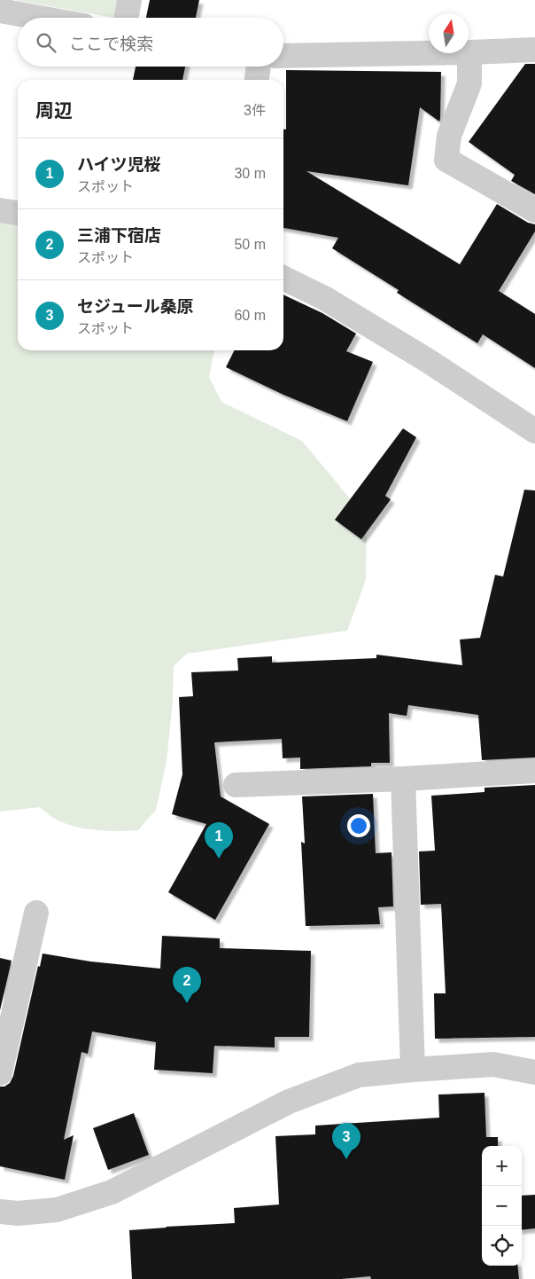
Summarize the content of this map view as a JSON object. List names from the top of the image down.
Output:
{
  "north": "top",
  "page": {
    "search": "ここで検索",
    "heading": ["周辺", "3件"],
    "list": [
      {
        "mark": "1",
        "name": "ハイツ児桜",
        "note": "スポット",
        "value": "30 m"
      },
      {
        "mark": "2",
        "name": "三浦下宿店",
        "note": "スポット",
        "value": "50 m"
      },
      {
        "mark": "3",
        "name": "セジュール桑原",
        "note": "スポット",
        "value": "60 m"
      }
    ],
    "pins": ["1", "2", "3"],
    "map_buttons": ["+", "−"]
  }
}
